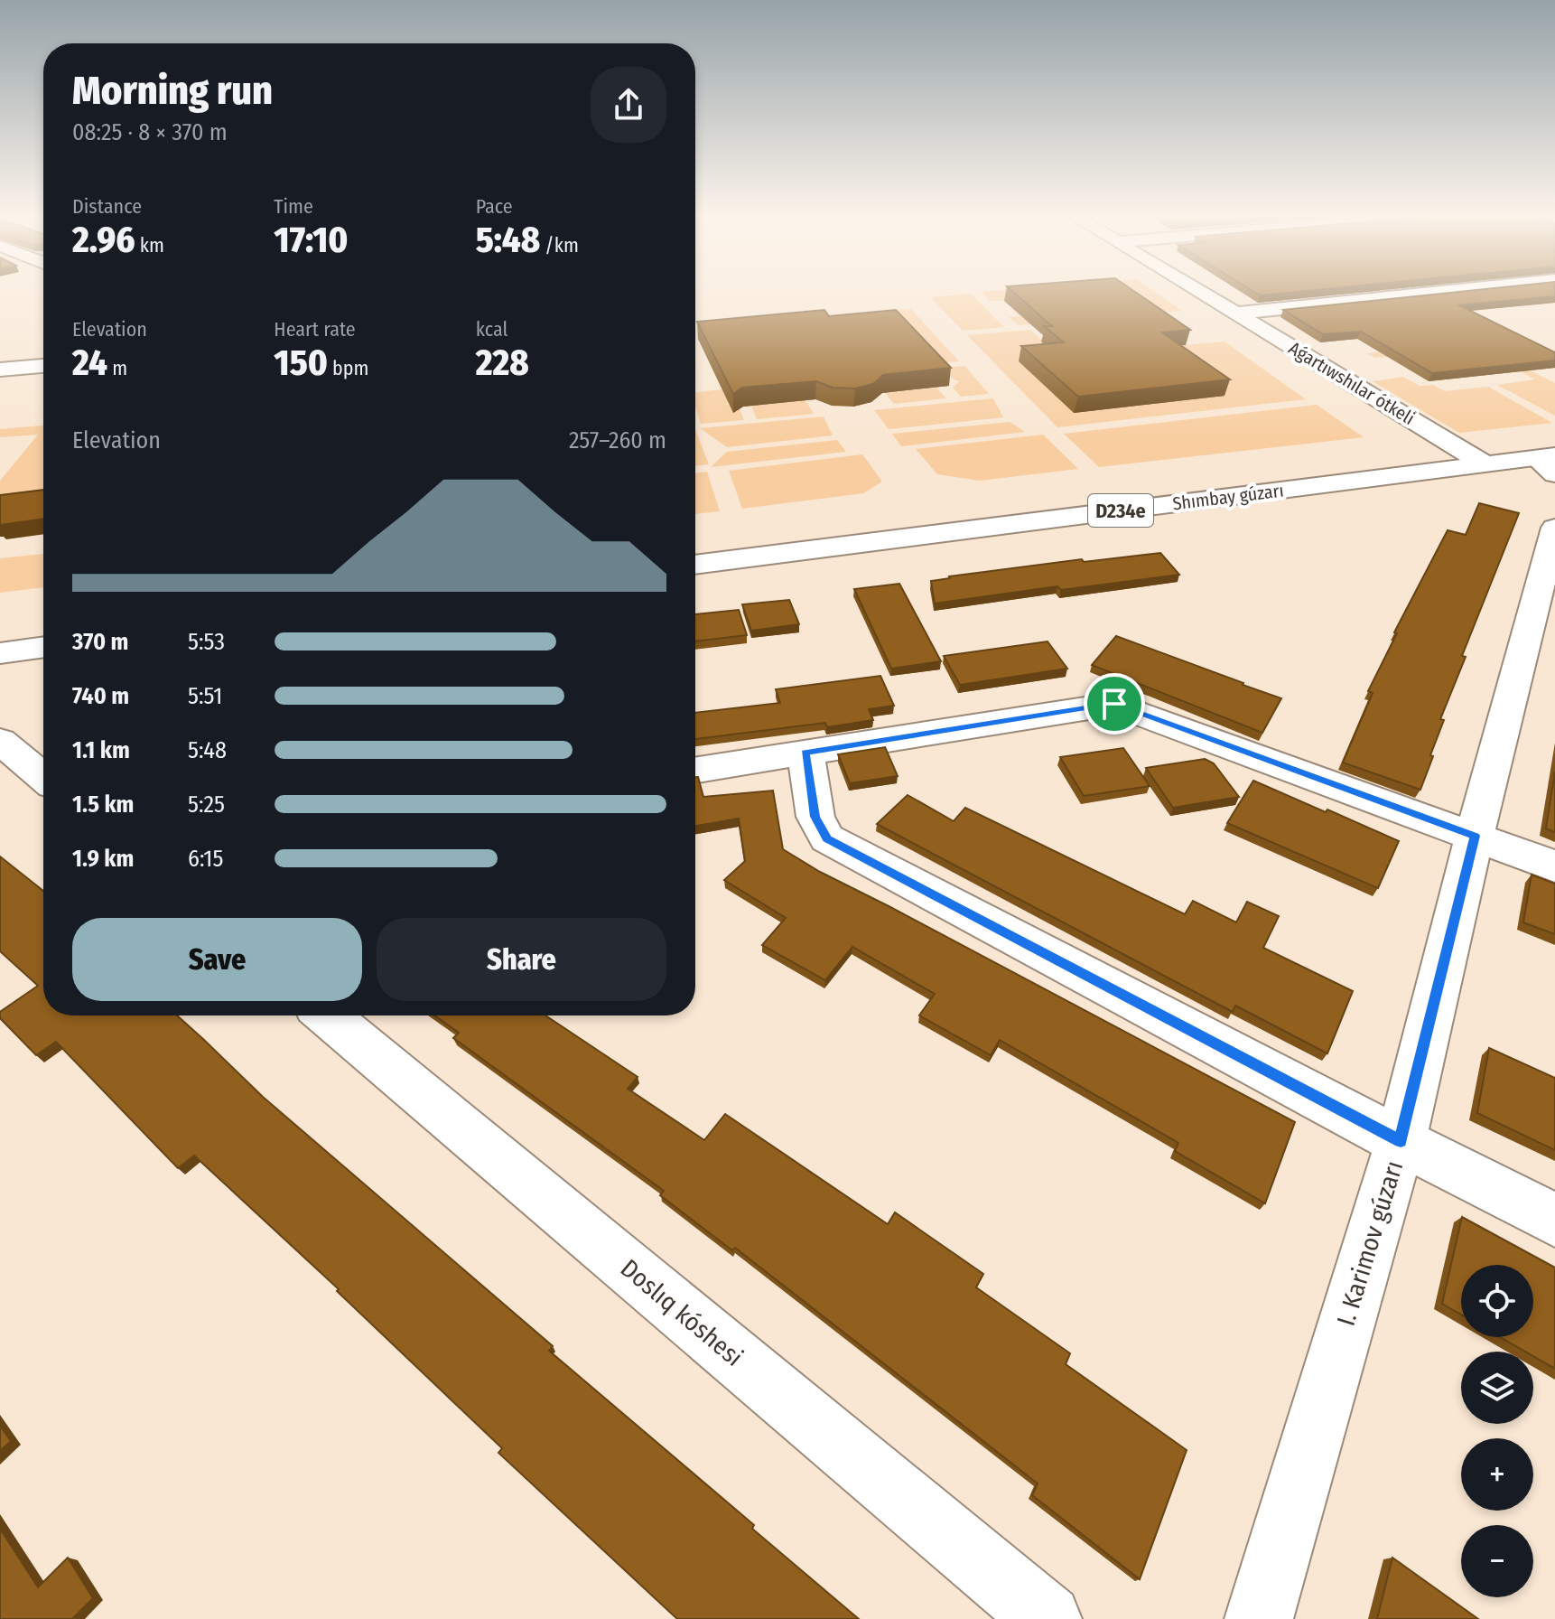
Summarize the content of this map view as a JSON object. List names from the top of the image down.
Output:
{
  "streets": {
    "main road": ["Shımbay gúzarı", "D234e"],
    "street": ["Aǵartıwshılar ótkeli", "I. Karimov gúzarı", "Doslıq kóshesi"]
  },
  "crossings": [
    ["Aǵartıwshılar ótkeli", "Shımbay gúzarı"]
  ],
  "page": {
    "heading": ["Morning run", "08:25 · 8 × 370 m"],
    "stats": [
      ["Distance", "2.96 km"],
      ["Time", "17:10"],
      ["Pace", "5:48 /km"],
      ["Elevation", "24 m"],
      ["Heart rate", "150 bpm"],
      ["kcal", "228"]
    ],
    "chart": ["Elevation", "257–260 m"],
    "list": [
      {
        "name": "370 m",
        "note": "5:53"
      },
      {
        "name": "740 m",
        "note": "5:51"
      },
      {
        "name": "1.1 km",
        "note": "5:48"
      },
      {
        "name": "1.5 km",
        "note": "5:25"
      },
      {
        "name": "1.9 km",
        "note": "6:15"
      }
    ],
    "buttons": ["Save", "Share"],
    "map_buttons": ["+", "−"]
  }
}
